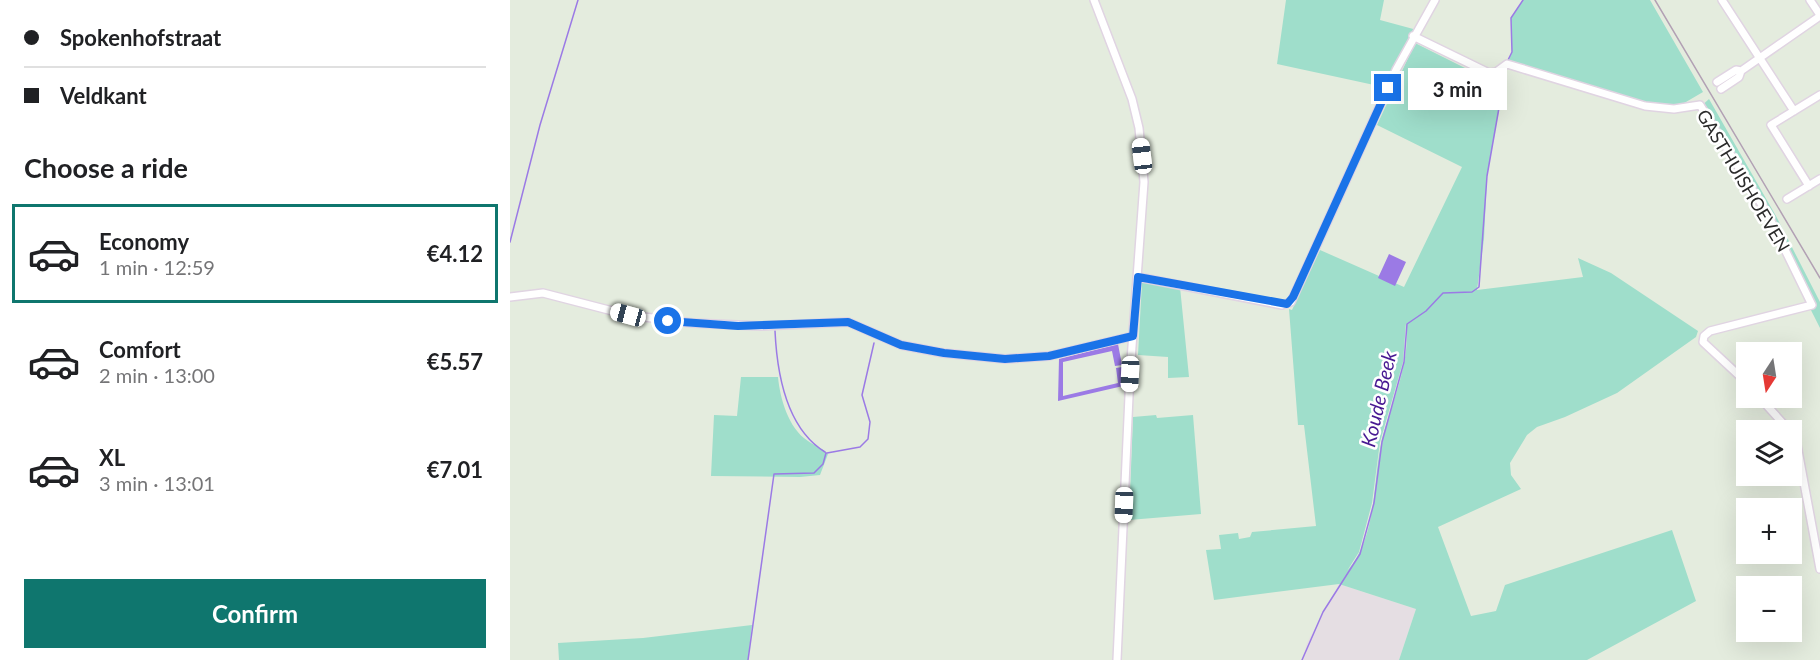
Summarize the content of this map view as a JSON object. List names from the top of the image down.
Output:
{
  "streets": {
    "street": ["GASTHUISHOEVEN"]
  },
  "water": ["Koude Beek"],
  "north": "bottom",
  "page": {
    "banner": ["Spokenhofstraat", "Veldkant"],
    "bubble": "3 min",
    "heading": "Choose a ride",
    "list": [
      {
        "name": "Economy",
        "note": "1 min · 12:59",
        "value": "€4.12"
      },
      {
        "name": "Comfort",
        "note": "2 min · 13:00",
        "value": "€5.57"
      },
      {
        "name": "XL",
        "note": "3 min · 13:01",
        "value": "€7.01"
      }
    ],
    "map_buttons": ["+", "−"],
    "buttons": "Confirm"
  }
}
